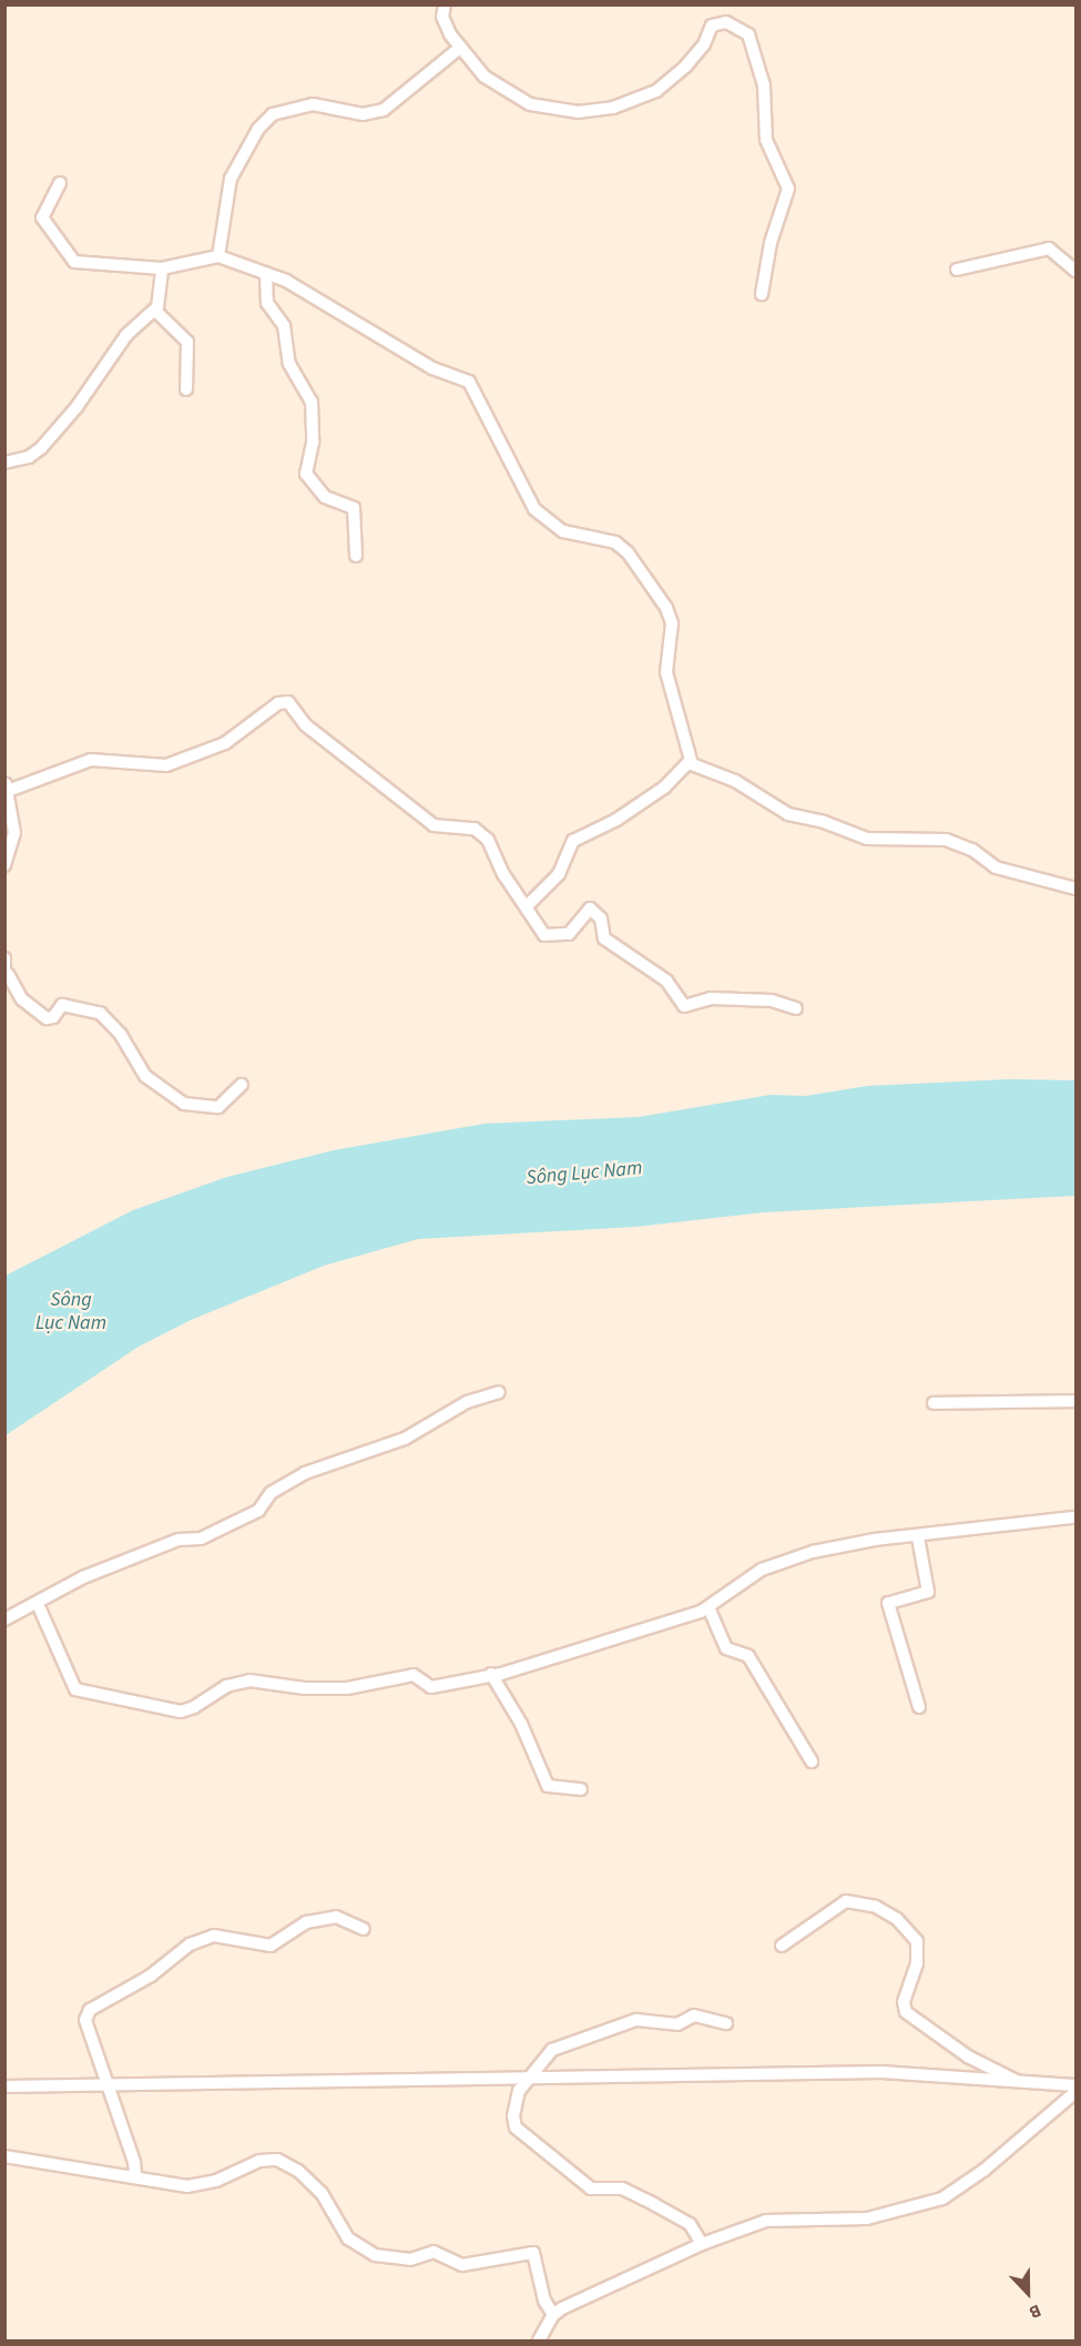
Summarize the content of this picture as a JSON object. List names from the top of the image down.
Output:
{
  "water": ["Sông Lục Nam"],
  "north": "bottom"
}
